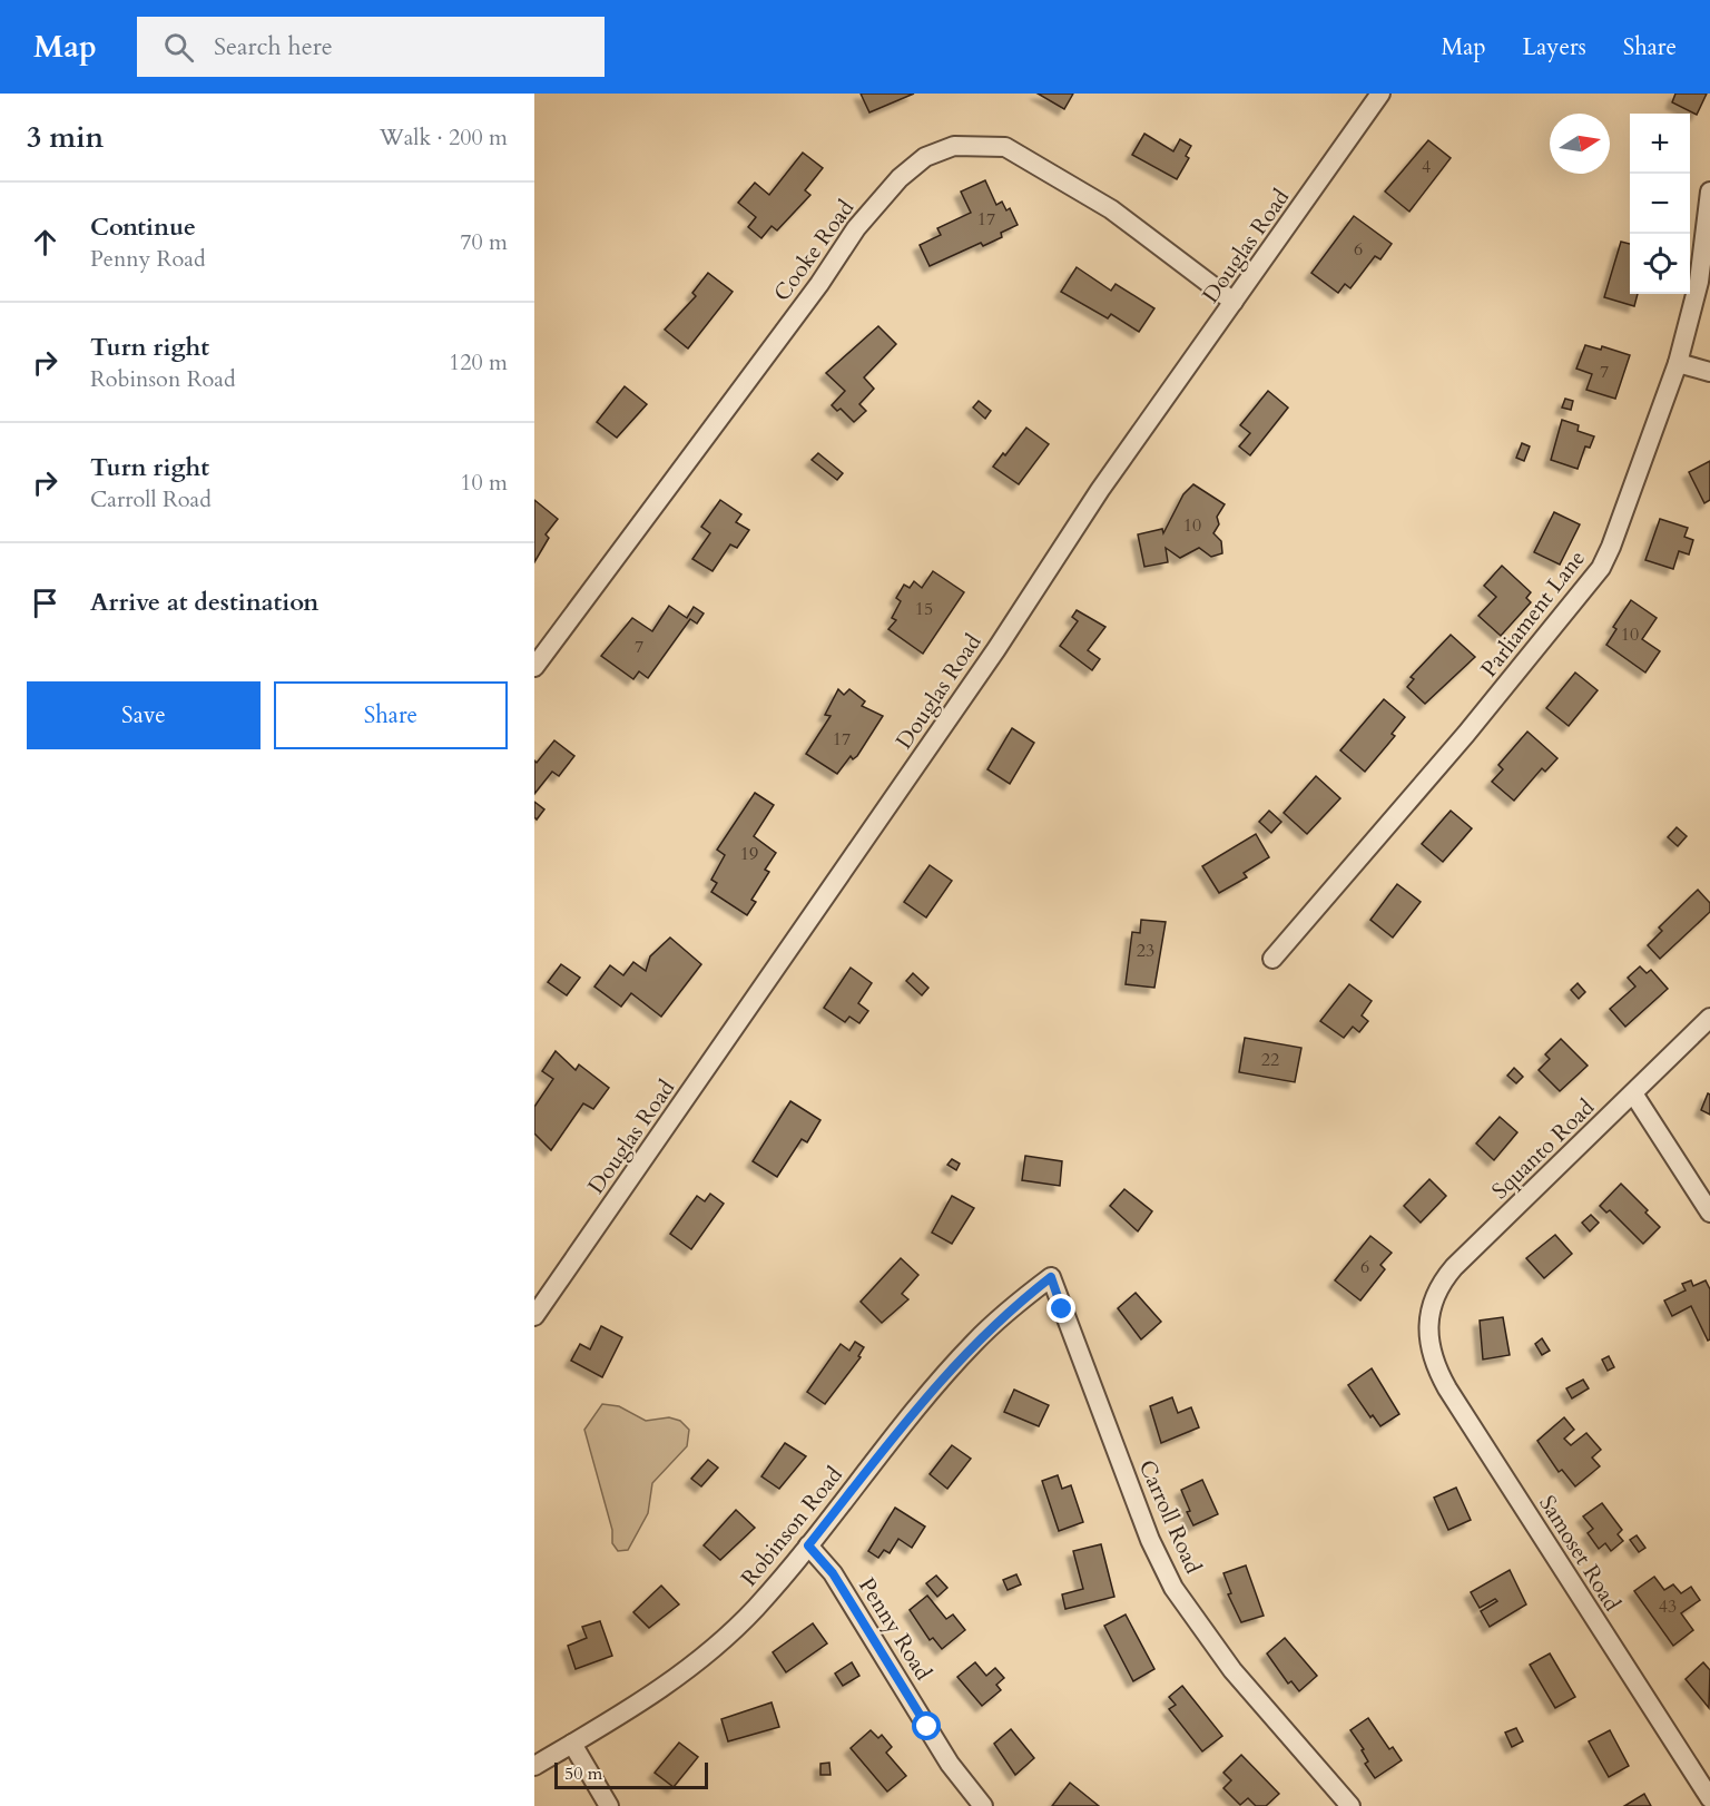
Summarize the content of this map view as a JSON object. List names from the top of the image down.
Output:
{
  "streets": {
    "street": [
      "Douglas Road",
      "Cooke Road",
      "Parliament Lane",
      "Squanto Road",
      "Carroll Road",
      "Robinson Road",
      "Samoset Road",
      "Penny Road"
    ]
  },
  "crossings": [
    ["Douglas Road", "Cooke Road"],
    ["Squanto Road", "Samoset Road"],
    ["Carroll Road", "Robinson Road"],
    ["Robinson Road", "Penny Road"]
  ],
  "house_numbers": [
    "4",
    "17",
    "6",
    "7",
    "10",
    "15",
    "10",
    "7",
    "17",
    "19",
    "23",
    "22",
    "6",
    "43"
  ],
  "scale_bar": "50 m",
  "north": "right",
  "page": {
    "header": "Map",
    "search": "Search here",
    "nav": ["Map", "Layers", "Share"],
    "heading": ["3 min", "Walk · 200 m"],
    "map_buttons": ["+", "−"],
    "list": [
      ["Continue", "Penny Road", "70 m"],
      ["Turn right", "Robinson Road", "120 m"],
      ["Turn right", "Carroll Road", "10 m"],
      "Arrive at destination"
    ],
    "buttons": ["Save", "Share"],
    "scale": "50 m"
  }
}
